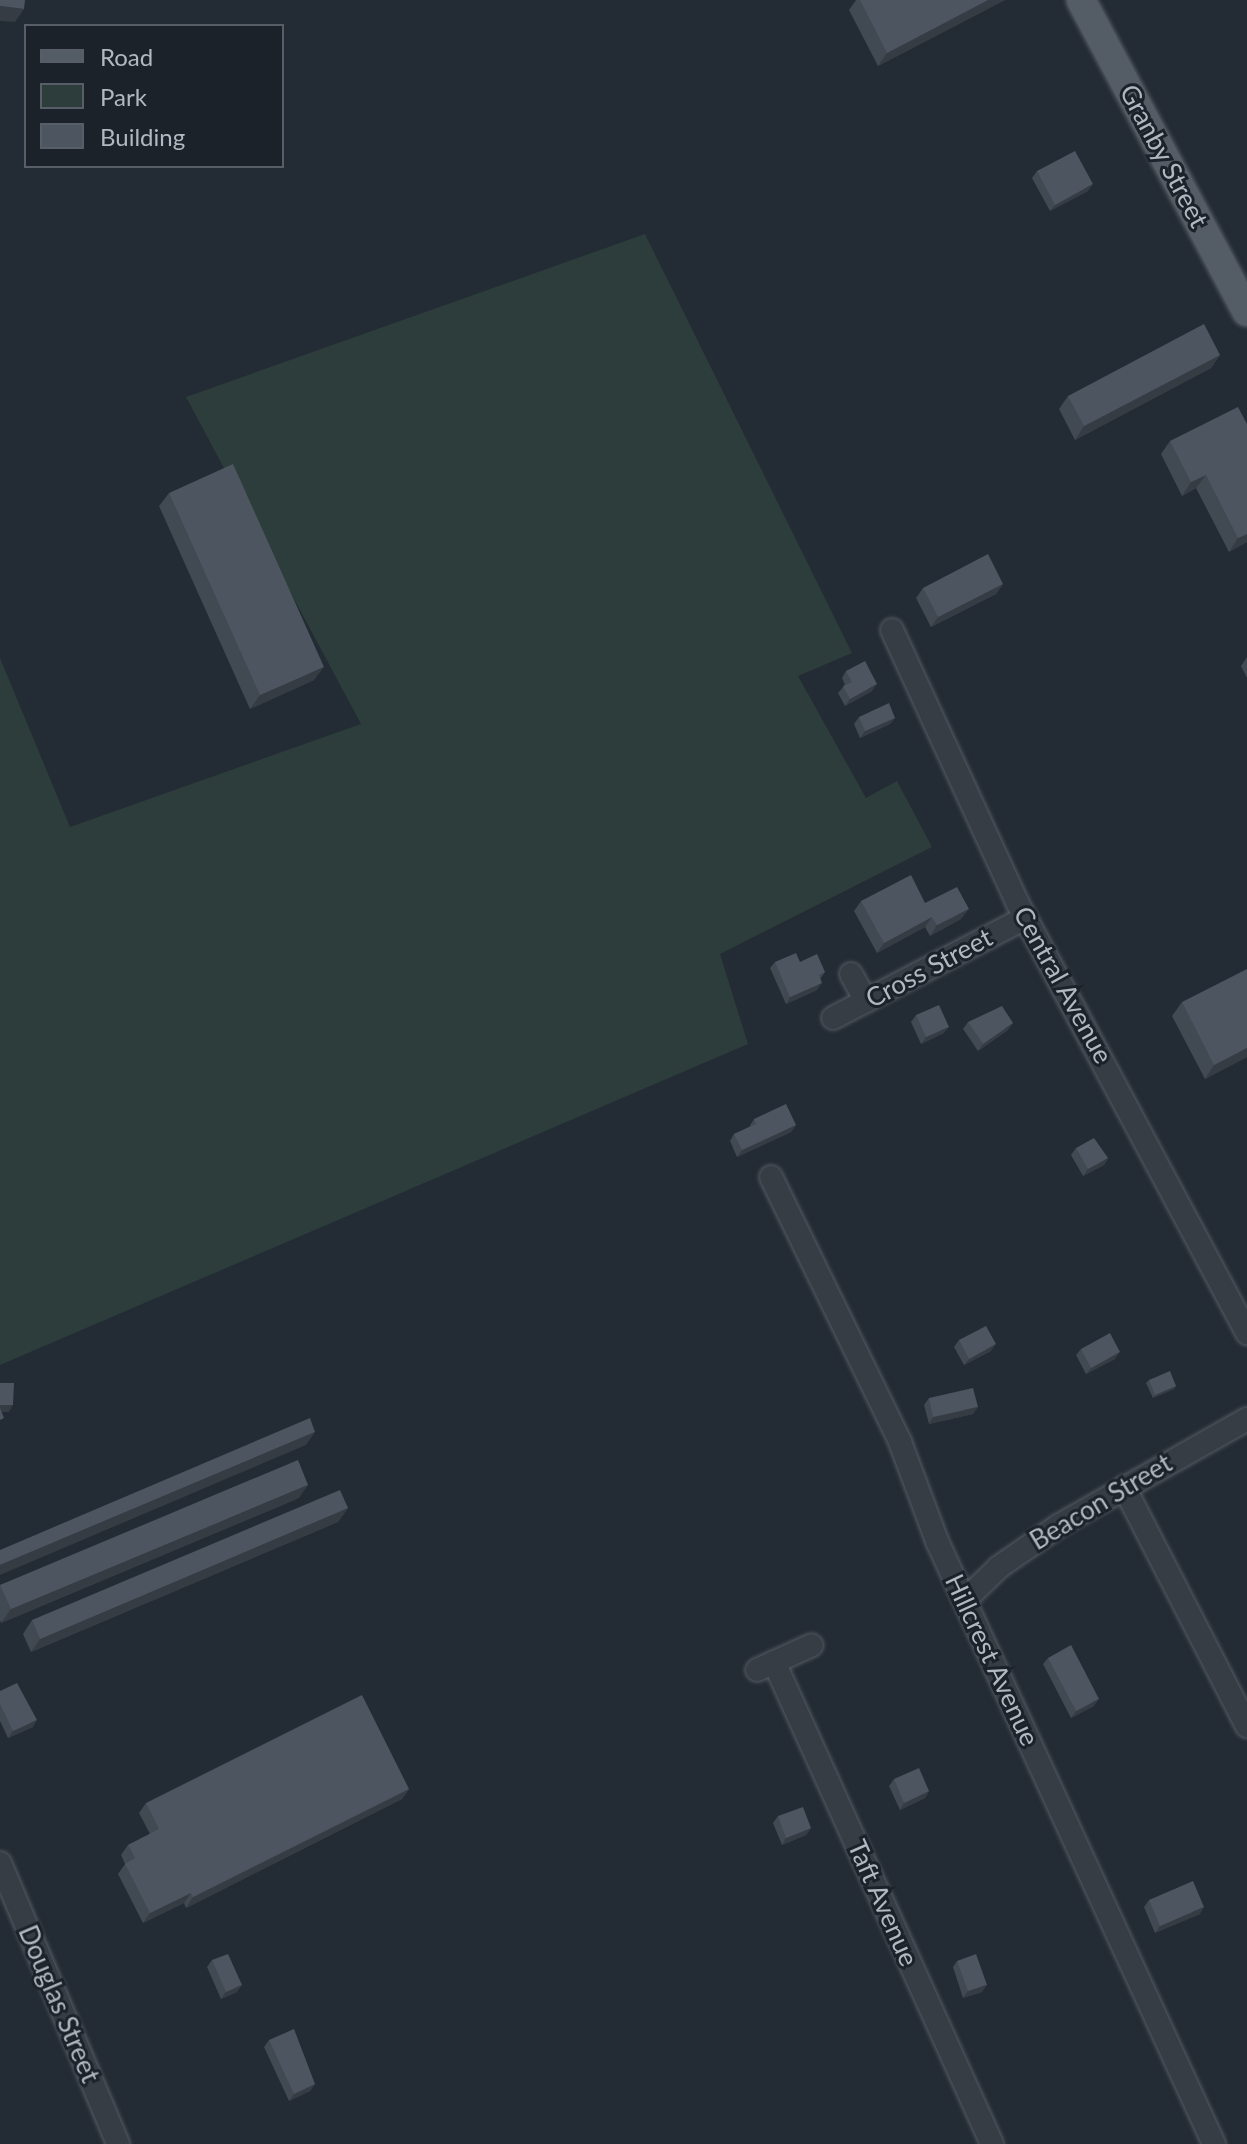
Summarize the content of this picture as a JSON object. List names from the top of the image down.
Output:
{
  "streets": {
    "main road": ["Granby Street"],
    "street": [
      "Cross Street",
      "Central Avenue",
      "Beacon Street",
      "Hillcrest Avenue",
      "Taft Avenue",
      "Douglas Street"
    ]
  },
  "crossings": [
    ["Cross Street", "Central Avenue"],
    ["Beacon Street", "Hillcrest Avenue"]
  ],
  "legend": ["Road", "Park", "Building"]
}
